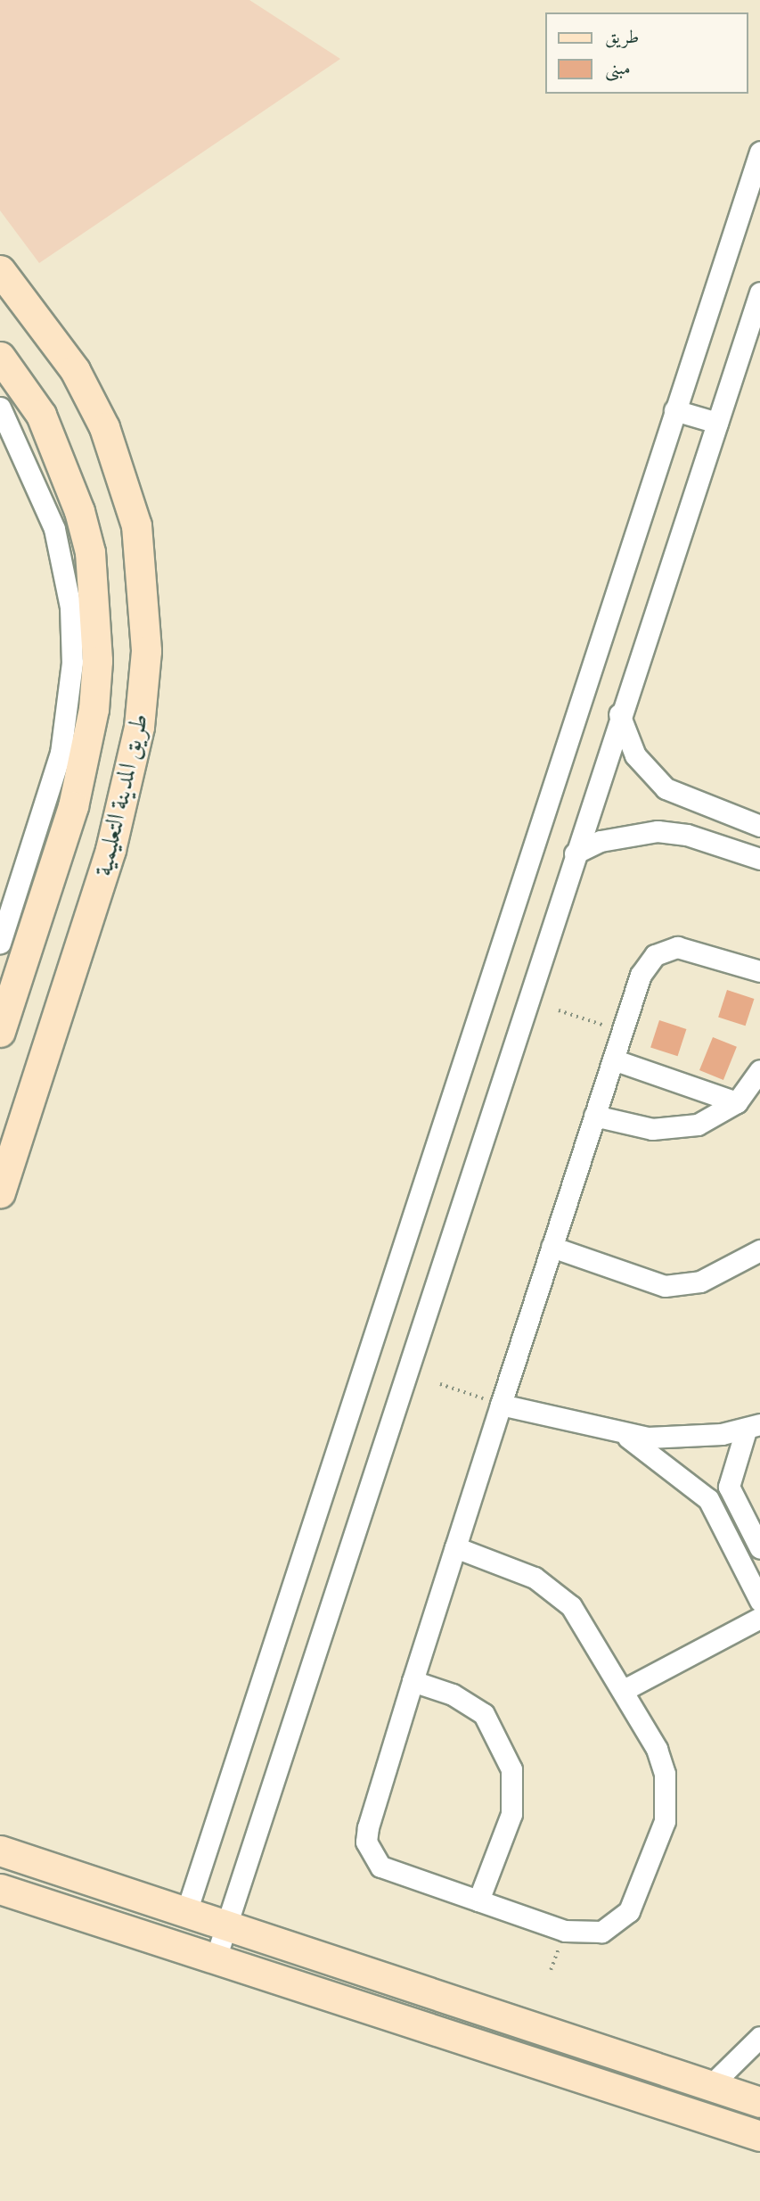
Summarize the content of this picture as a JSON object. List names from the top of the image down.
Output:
{
  "streets": {
    "street": ["طريق المدينة التعليمية"]
  },
  "legend": ["طريق", "مبنى"]
}
